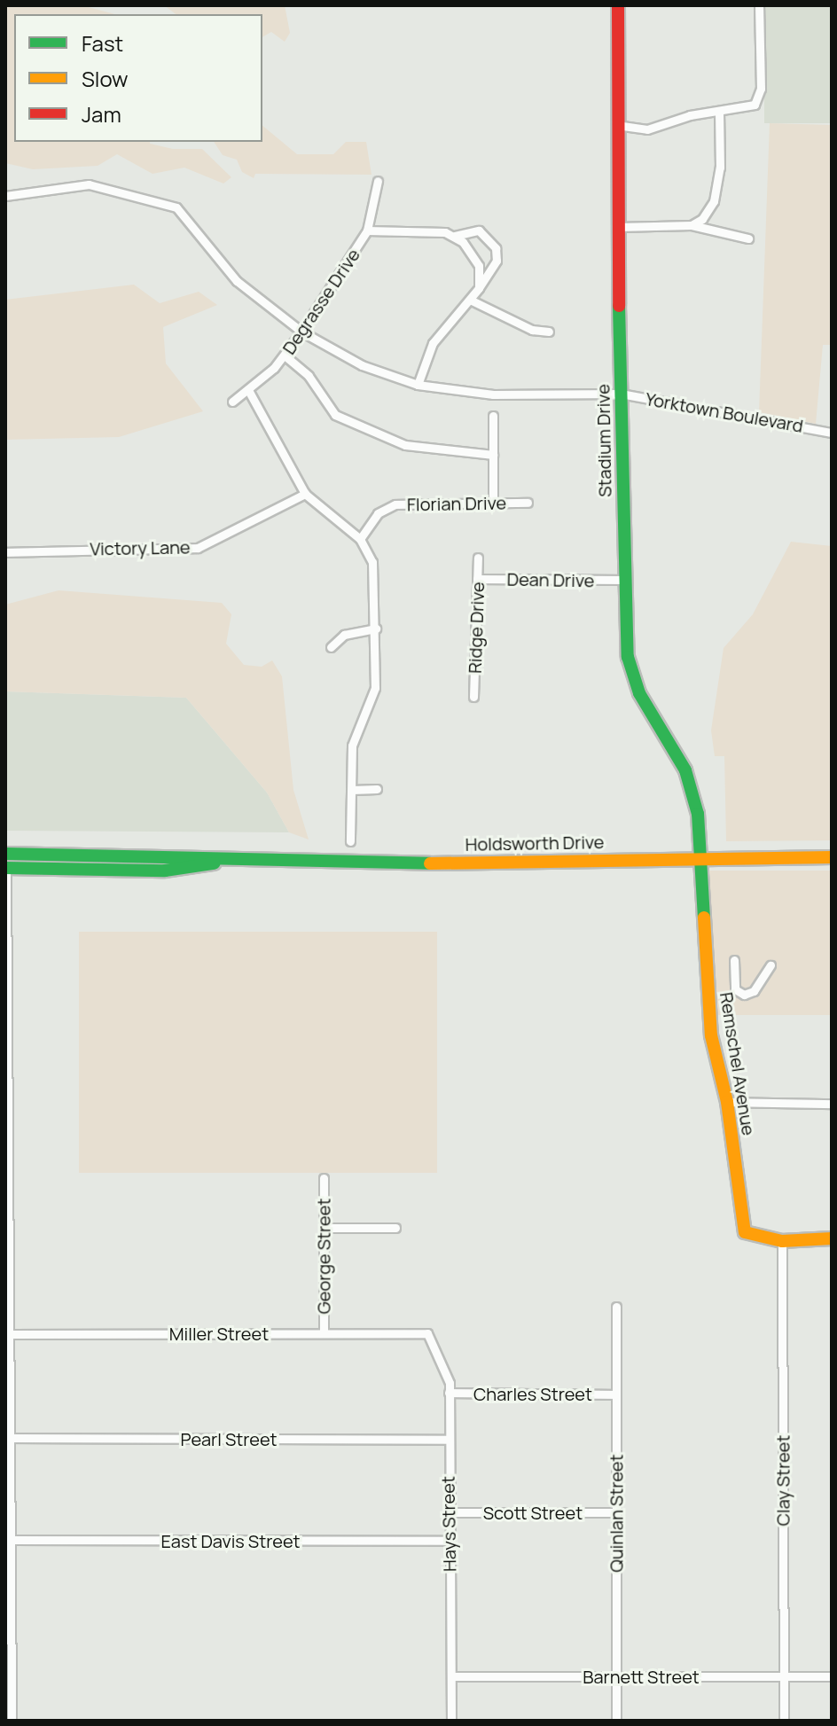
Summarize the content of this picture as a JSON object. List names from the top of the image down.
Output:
{
  "streets": {
    "street": [
      "Degrasse Drive",
      "Yorktown Boulevard",
      "Stadium Drive",
      "Florian Drive",
      "Victory Lane",
      "Dean Drive",
      "Ridge Drive",
      "Holdsworth Drive",
      "Remschel Avenue",
      "George Street",
      "Miller Street",
      "Charles Street",
      "Pearl Street",
      "Clay Street",
      "Scott Street",
      "Quinlan Street",
      "Hays Street",
      "East Davis Street",
      "Barnett Street"
    ]
  },
  "crossings": [
    ["Degrasse Drive", "Yorktown Boulevard"],
    ["Yorktown Boulevard", "Stadium Drive"],
    ["Stadium Drive", "Dean Drive"],
    ["Stadium Drive", "Holdsworth Drive"],
    ["Stadium Drive", "Remschel Avenue"],
    ["Dean Drive", "Ridge Drive"],
    ["Holdsworth Drive", "Remschel Avenue"],
    ["Remschel Avenue", "Clay Street"],
    ["George Street", "Miller Street"],
    ["Miller Street", "Hays Street"],
    ["Charles Street", "Quinlan Street"],
    ["Charles Street", "Hays Street"],
    ["Pearl Street", "Hays Street"],
    ["Clay Street", "Barnett Street"],
    ["Scott Street", "Quinlan Street"],
    ["Scott Street", "Hays Street"],
    ["Quinlan Street", "Barnett Street"],
    ["Hays Street", "East Davis Street"],
    ["Hays Street", "Barnett Street"]
  ],
  "legend": ["Fast", "Slow", "Jam"]
}
